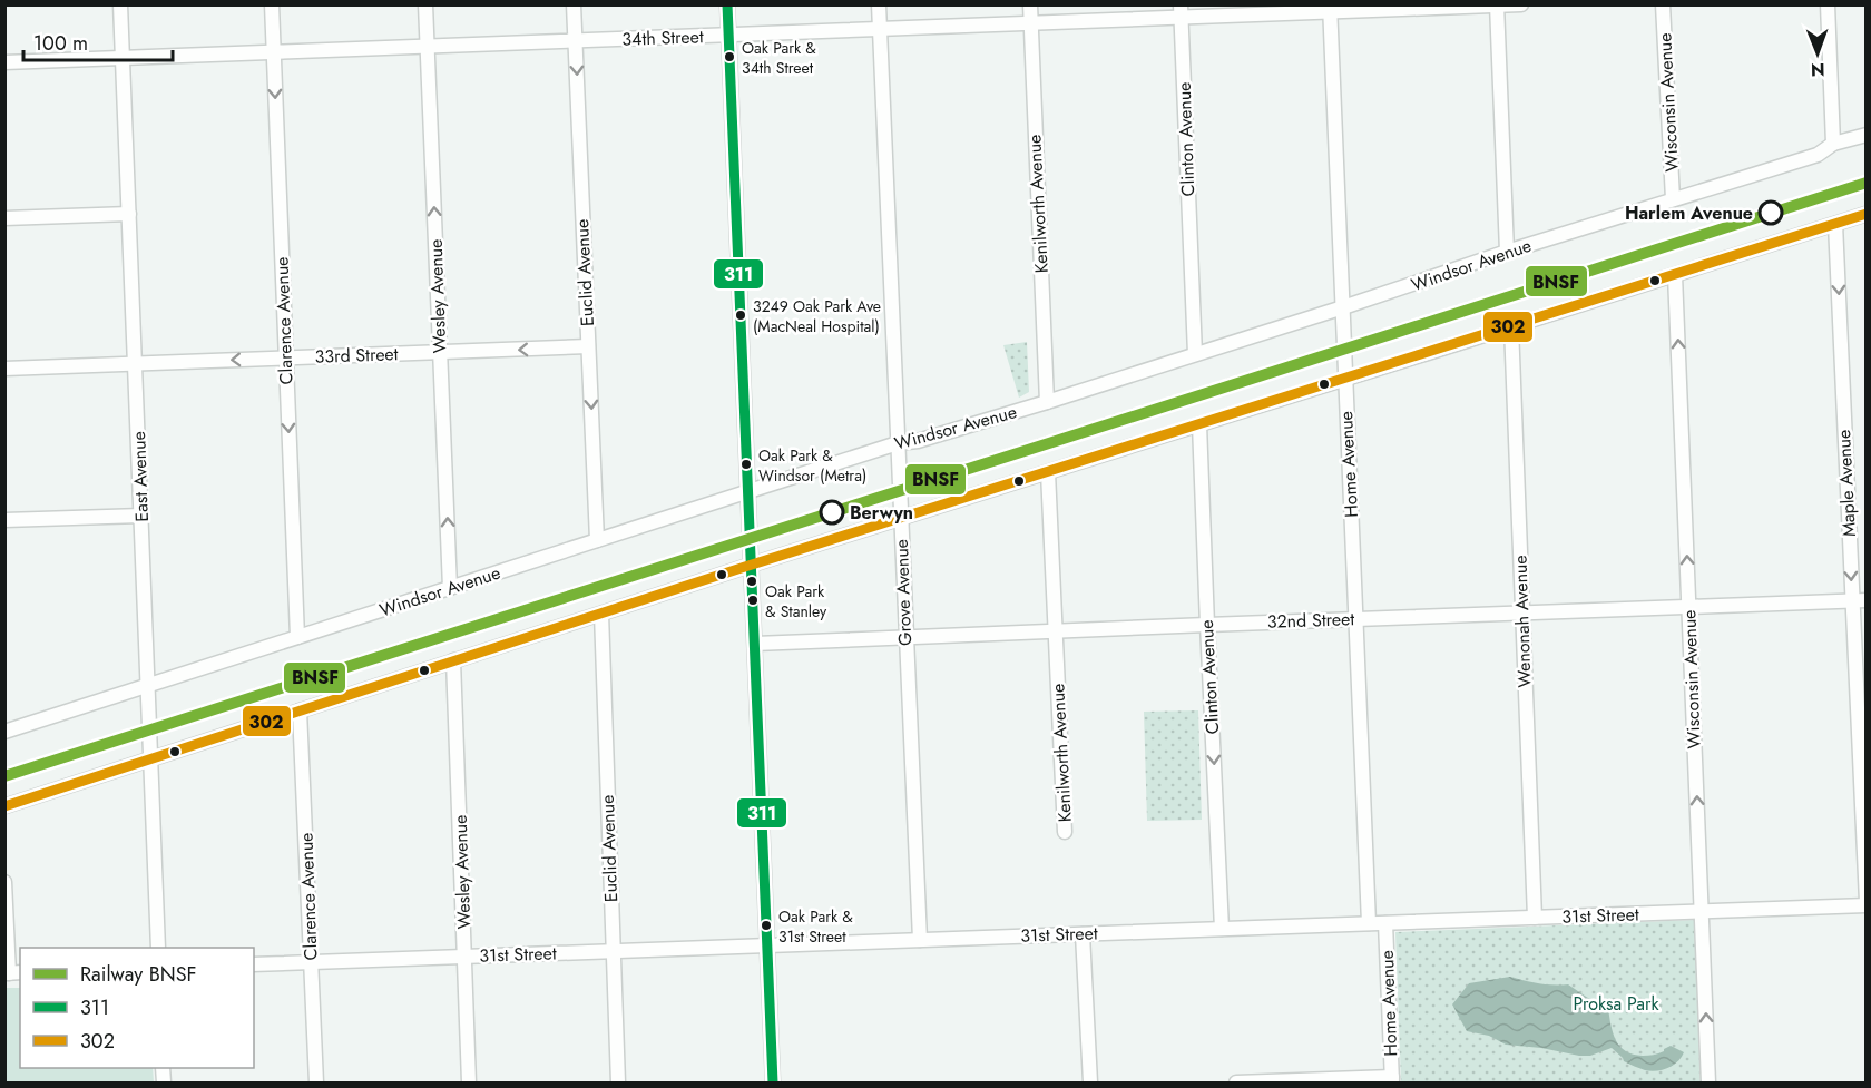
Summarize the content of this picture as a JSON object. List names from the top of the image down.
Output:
{
  "streets": {
    "street": [
      "34th Street",
      "Wisconsin Avenue",
      "Clinton Avenue",
      "Kenilworth Avenue",
      "Windsor Avenue",
      "Euclid Avenue",
      "Wesley Avenue",
      "Clarence Avenue",
      "33rd Street",
      "Home Avenue",
      "East Avenue",
      "Maple Avenue",
      "Grove Avenue",
      "32nd Street",
      "Wenonah Avenue",
      "31st Street"
    ]
  },
  "crossings": [
    ["34th Street", "Clinton Avenue"],
    ["34th Street", "Kenilworth Avenue"],
    ["34th Street", "Euclid Avenue"],
    ["34th Street", "Wesley Avenue"],
    ["34th Street", "Clarence Avenue"],
    ["34th Street", "Home Avenue"],
    ["34th Street", "East Avenue"],
    ["34th Street", "Grove Avenue"],
    ["Wisconsin Avenue", "Windsor Avenue"],
    ["Wisconsin Avenue", "32nd Street"],
    ["Wisconsin Avenue", "31st Street"],
    ["Clinton Avenue", "Windsor Avenue"],
    ["Clinton Avenue", "32nd Street"],
    ["Clinton Avenue", "31st Street"],
    ["Kenilworth Avenue", "Windsor Avenue"],
    ["Kenilworth Avenue", "32nd Street"],
    ["Windsor Avenue", "Euclid Avenue"],
    ["Windsor Avenue", "Wesley Avenue"],
    ["Windsor Avenue", "Clarence Avenue"],
    ["Windsor Avenue", "Home Avenue"],
    ["Windsor Avenue", "East Avenue"],
    ["Windsor Avenue", "Grove Avenue"],
    ["Euclid Avenue", "33rd Street"],
    ["Euclid Avenue", "31st Street"],
    ["Wesley Avenue", "33rd Street"],
    ["Wesley Avenue", "31st Street"],
    ["Clarence Avenue", "33rd Street"],
    ["Clarence Avenue", "31st Street"],
    ["33rd Street", "East Avenue"],
    ["Home Avenue", "32nd Street"],
    ["Home Avenue", "31st Street"],
    ["Maple Avenue", "32nd Street"],
    ["Maple Avenue", "31st Street"],
    ["Grove Avenue", "32nd Street"],
    ["Grove Avenue", "31st Street"],
    ["32nd Street", "Wenonah Avenue"],
    ["Wenonah Avenue", "31st Street"]
  ],
  "one_way": [
    "Wisconsin Avenue",
    "Clinton Avenue",
    "Euclid Avenue",
    "Wesley Avenue",
    "Clarence Avenue",
    "33rd Street",
    "Maple Avenue"
  ],
  "parks": ["Proksa Park"],
  "places": [
    "Oak Park & 34th Street",
    "Harlem Avenue",
    "3249 Oak Park Ave (MacNeal Hospital)",
    "Oak Park & Windsor (Metra)",
    "Berwyn",
    "Oak Park & Stanley",
    "Oak Park & 31st Street"
  ],
  "lines": ["transit line 311", "rail line BNSF", "transit line 302"],
  "legend": ["Railway BNSF", "311", "302"],
  "scale_bar": "100 m",
  "north": "bottom"
}
